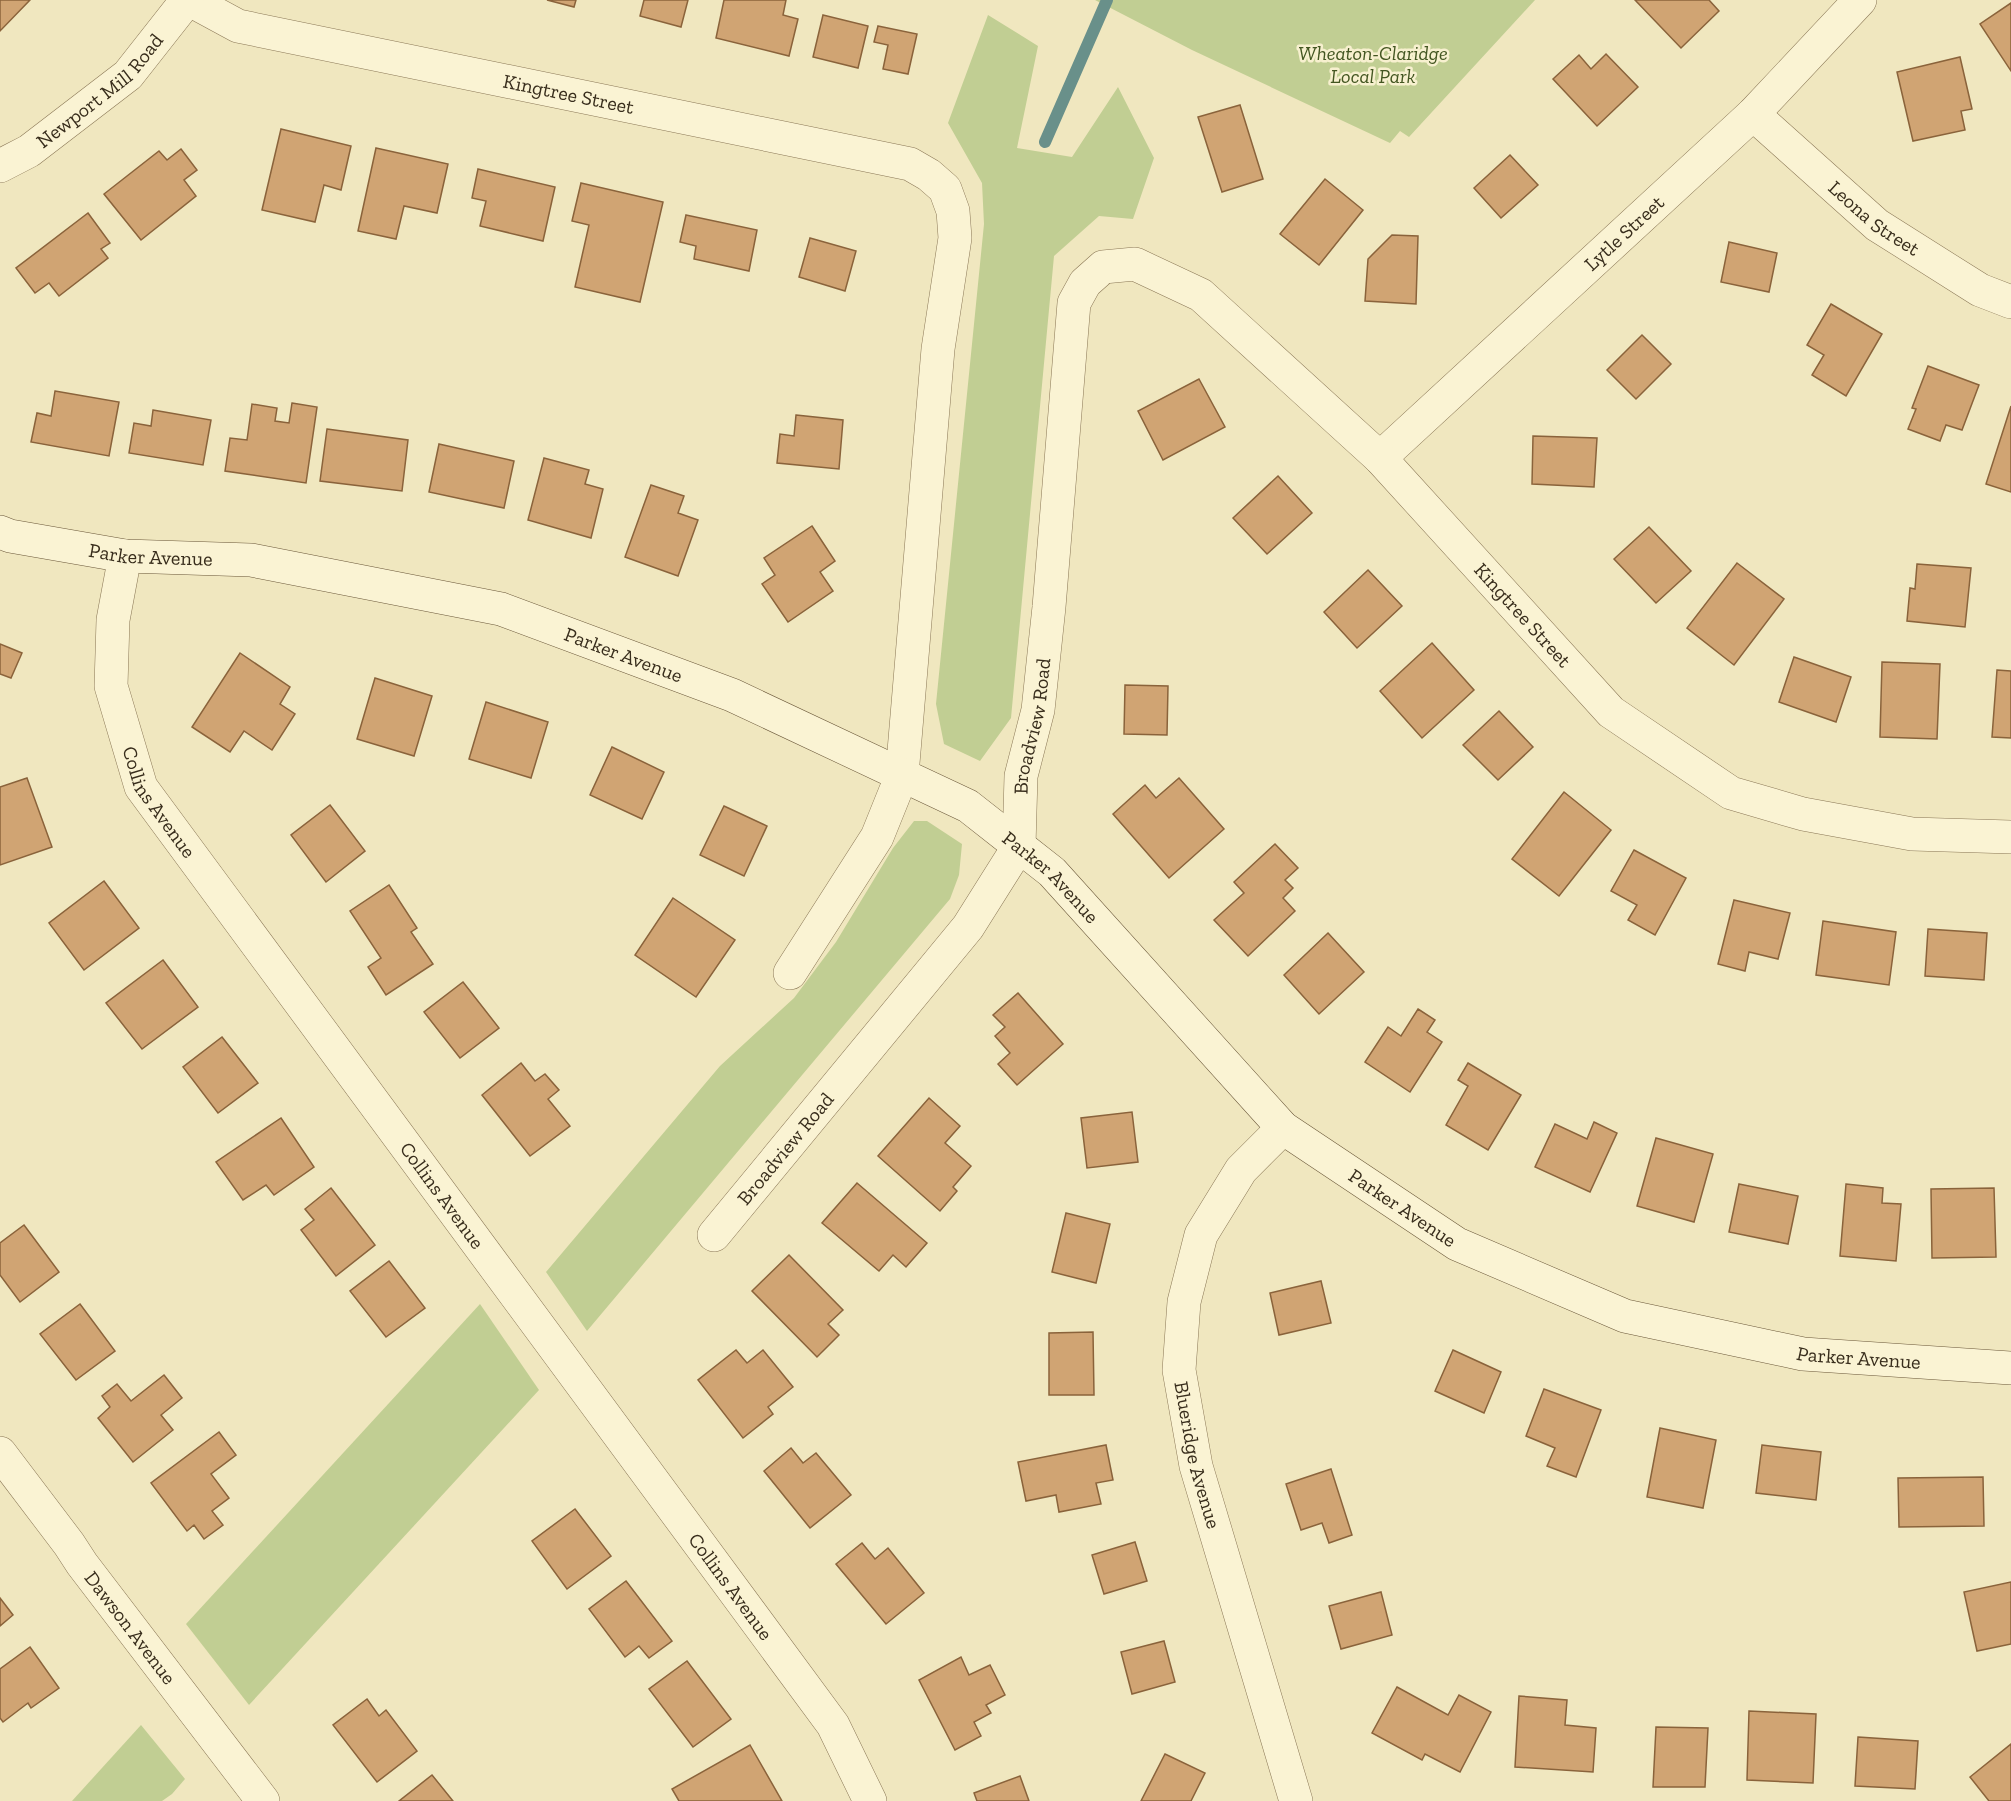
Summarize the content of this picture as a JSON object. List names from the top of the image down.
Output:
{
  "streets": {
    "street": [
      "Newport Mill Road",
      "Kingtree Street",
      "Leona Street",
      "Lytle Street",
      "Parker Avenue",
      "Broadview Road",
      "Collins Avenue",
      "Blueridge Avenue",
      "Dawson Avenue"
    ]
  },
  "crossings": [
    ["Newport Mill Road", "Kingtree Street"],
    ["Kingtree Street", "Lytle Street"],
    ["Kingtree Street", "Parker Avenue"],
    ["Kingtree Street", "Broadview Road"],
    ["Leona Street", "Lytle Street"],
    ["Parker Avenue", "Broadview Road"],
    ["Parker Avenue", "Collins Avenue"],
    ["Parker Avenue", "Blueridge Avenue"]
  ],
  "parks": ["Wheaton-Claridge Local Park"]
}
